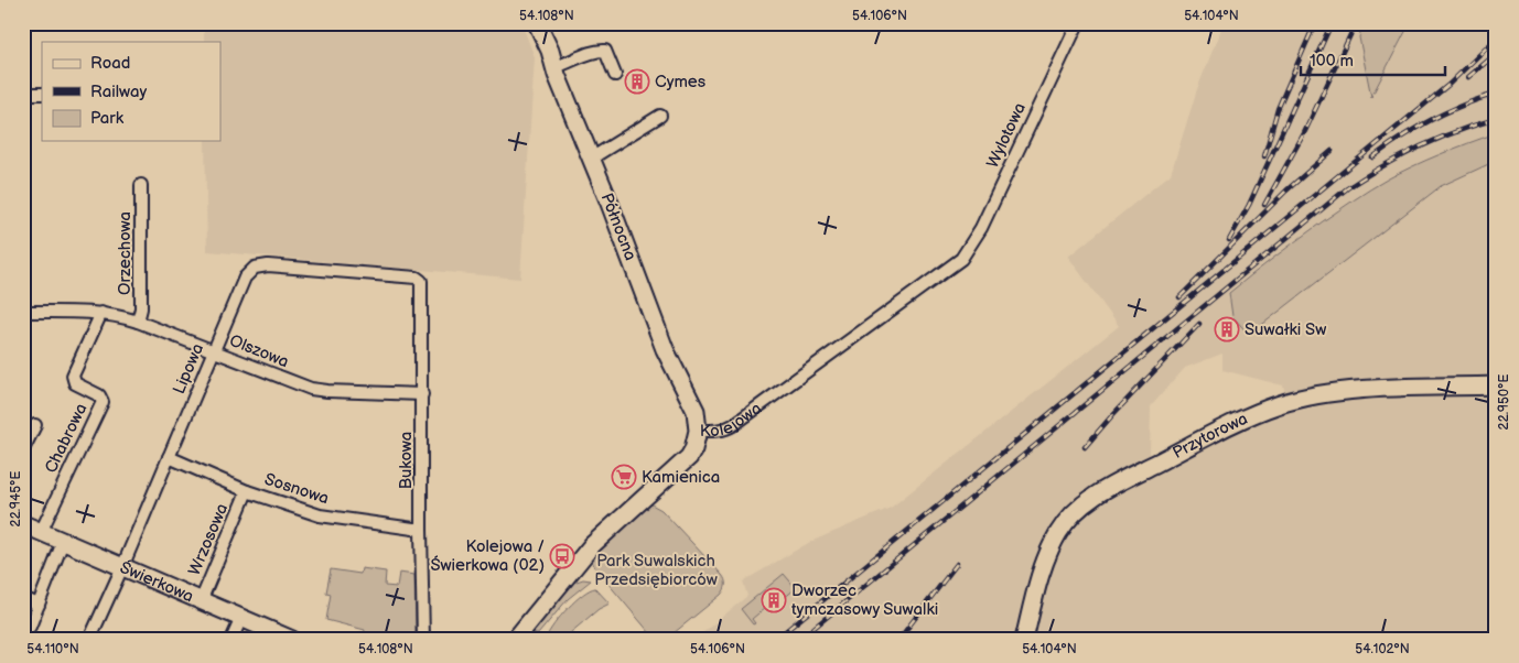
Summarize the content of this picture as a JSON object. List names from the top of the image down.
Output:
{
  "streets": {
    "street": [
      "Wylotowa",
      "Północna",
      "Orzechowa",
      "Olszowa",
      "Lipowa",
      "Kolejowa",
      "Przytorowa",
      "Chabrowa",
      "Bukowa",
      "Sosnowa",
      "Wrzosowa",
      "Świerkowa"
    ]
  },
  "crossings": [
    ["Wylotowa", "Kolejowa"],
    ["Północna", "Kolejowa"],
    ["Orzechowa", "Olszowa"],
    ["Olszowa", "Lipowa"],
    ["Olszowa", "Chabrowa"],
    ["Olszowa", "Bukowa"],
    ["Lipowa", "Bukowa"],
    ["Lipowa", "Sosnowa"],
    ["Lipowa", "Świerkowa"],
    ["Chabrowa", "Świerkowa"],
    ["Bukowa", "Sosnowa"],
    ["Sosnowa", "Wrzosowa"],
    ["Wrzosowa", "Świerkowa"]
  ],
  "parks": ["Park Suwalskich Przedsiębiorców"],
  "places": {
    "building": ["Cymes", "Suwałki Sw", "Dworzec tymczasowy Suwalki"],
    "supermarket": ["Kamienica"],
    "bus stop": ["Kolejowa / Świerkowa (02)"]
  },
  "legend": ["Road", "Railway", "Park"],
  "scale_bar": "100 m",
  "coordinates": [
    "54.108°N",
    "54.106°N",
    "54.104°N",
    "22.950°E",
    "22.945°E",
    "54.110°N",
    "54.102°N"
  ]
}
